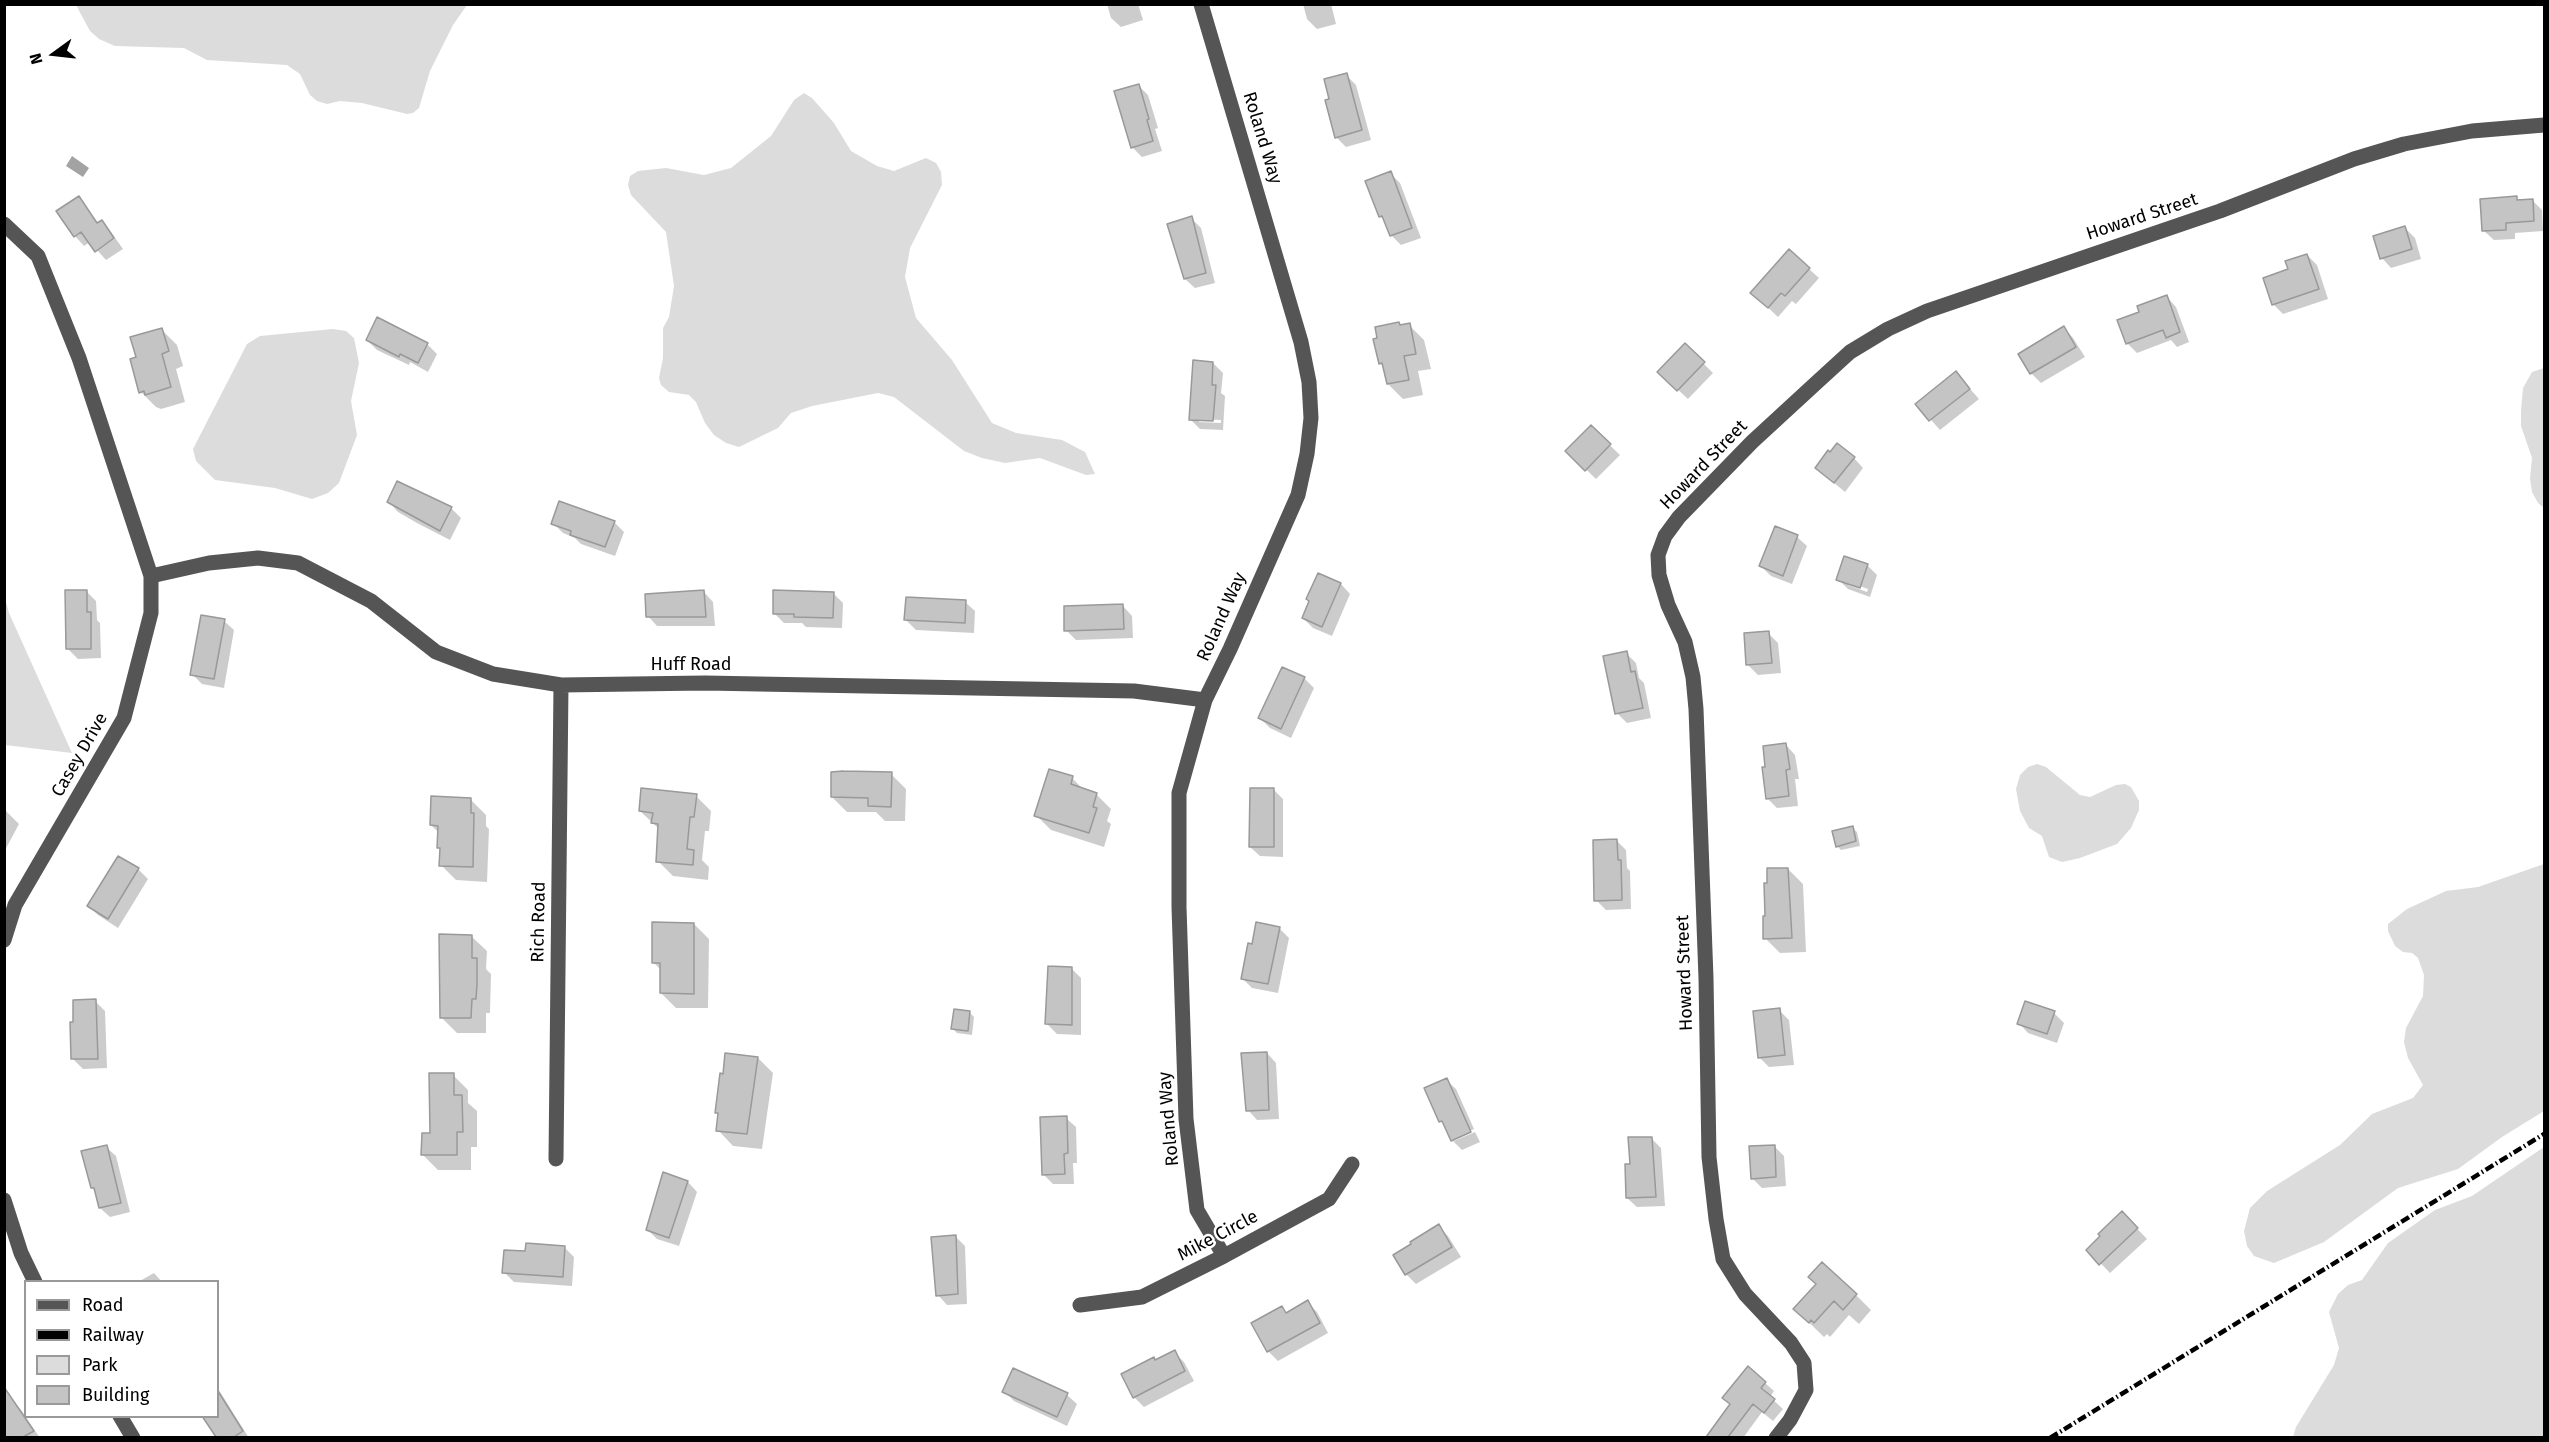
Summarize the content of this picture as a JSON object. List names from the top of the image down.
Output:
{
  "streets": {
    "street": [
      "Roland Way",
      "Howard Street",
      "Huff Road",
      "Casey Drive",
      "Rich Road",
      "Mike Circle"
    ]
  },
  "crossings": [
    ["Roland Way", "Huff Road"],
    ["Roland Way", "Mike Circle"],
    ["Huff Road", "Casey Drive"],
    ["Huff Road", "Rich Road"]
  ],
  "legend": [
    "Road",
    "Railway",
    "Park",
    "Building"
  ],
  "north": "left"
}
